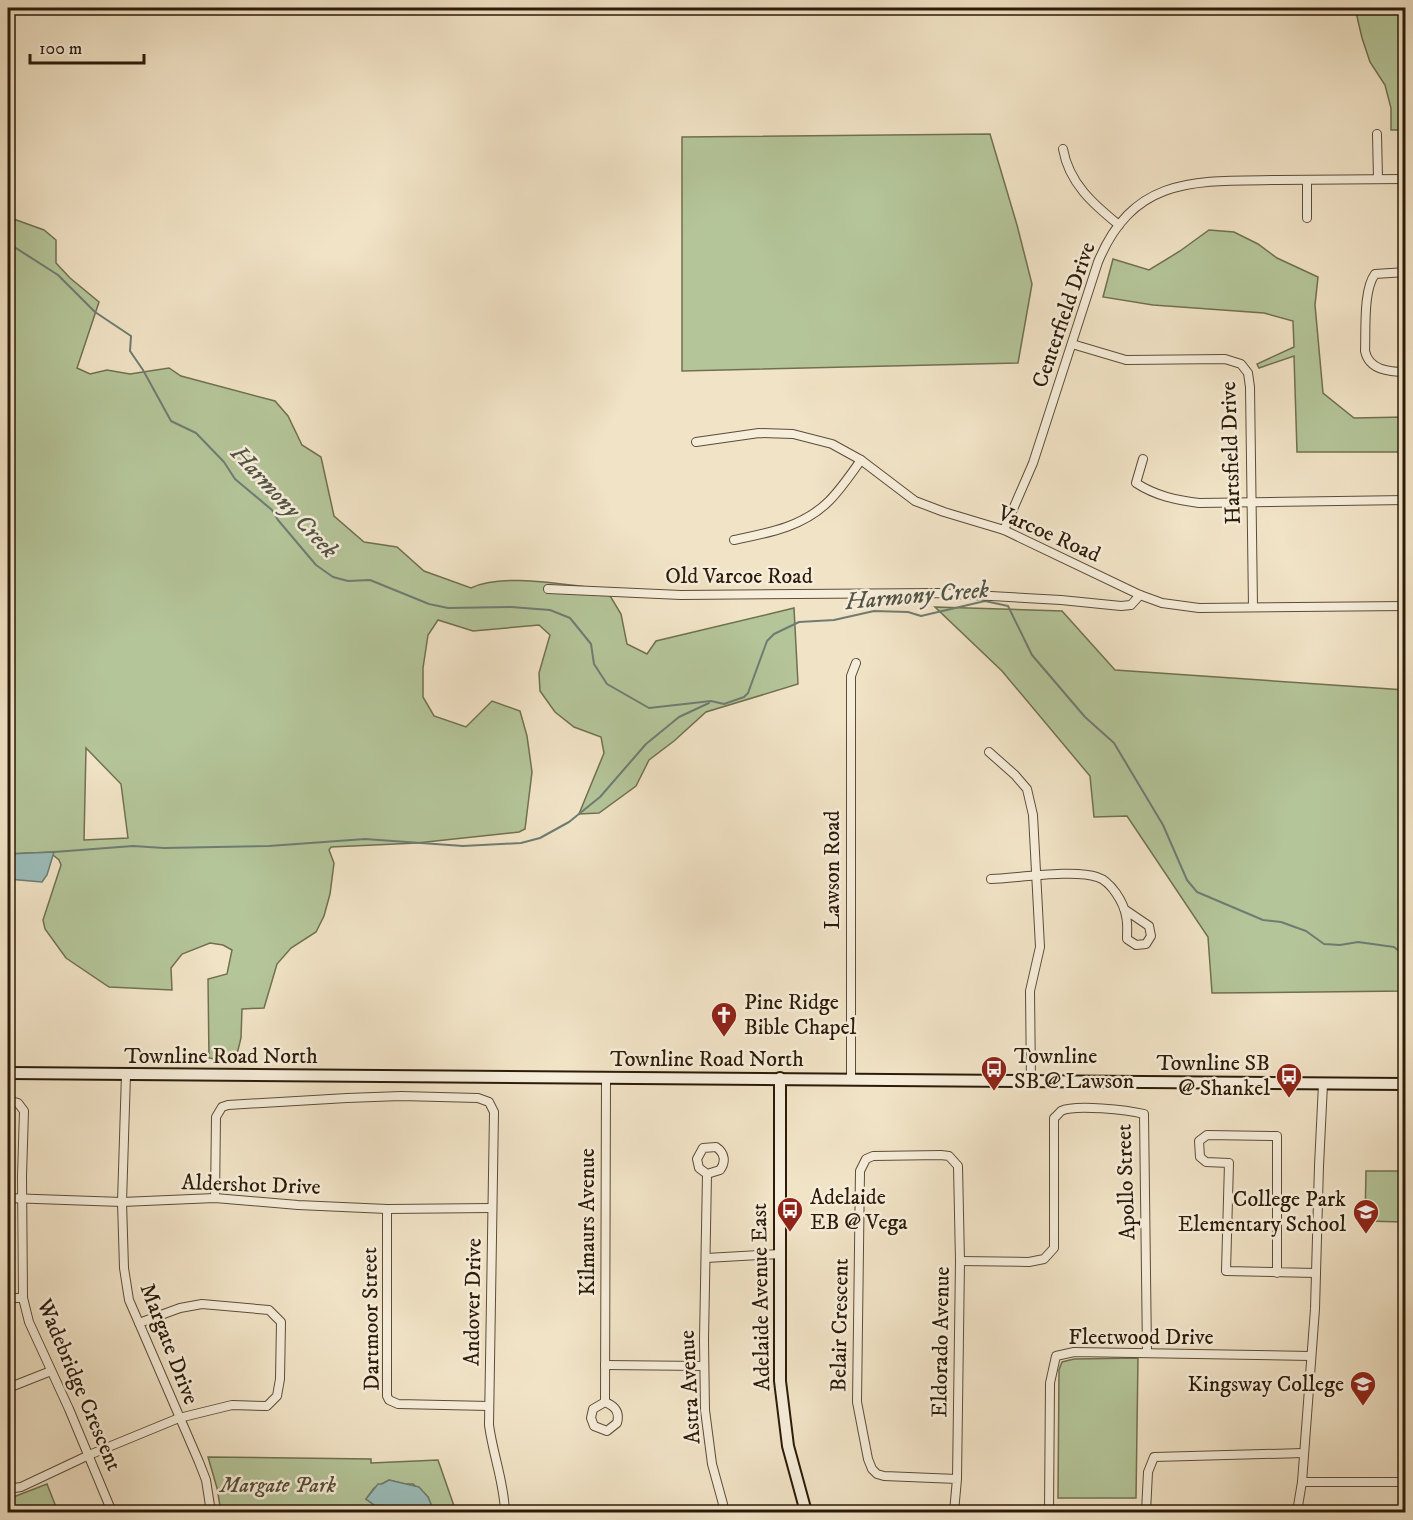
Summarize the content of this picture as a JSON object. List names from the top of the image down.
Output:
{
  "streets": {
    "main road": ["Townline Road North", "Adelaide Avenue East"],
    "street": [
      "Centerfield Drive",
      "Hartsfield Drive",
      "Varcoe Road",
      "Old Varcoe Road",
      "Lawson Road",
      "Apollo Street",
      "Aldershot Drive",
      "Kilmaurs Avenue",
      "Andover Drive",
      "Dartmoor Street",
      "Belair Crescent",
      "Fleetwood Drive",
      "Eldorado Avenue",
      "Margate Drive",
      "Wadebridge Crescent",
      "Astra Avenue"
    ]
  },
  "crossings": [
    ["Centerfield Drive", "Hartsfield Drive"],
    ["Centerfield Drive", "Varcoe Road"],
    ["Hartsfield Drive", "Varcoe Road"],
    ["Varcoe Road", "Old Varcoe Road"],
    ["Lawson Road", "Townline Road North"],
    ["Townline Road North", "Kilmaurs Avenue"],
    ["Townline Road North", "Adelaide Avenue East"],
    ["Townline Road North", "Margate Drive"],
    ["Apollo Street", "Fleetwood Drive"],
    ["Apollo Street", "Eldorado Avenue"],
    ["Aldershot Drive", "Andover Drive"],
    ["Aldershot Drive", "Dartmoor Street"],
    ["Aldershot Drive", "Margate Drive"],
    ["Aldershot Drive", "Wadebridge Crescent"],
    ["Andover Drive", "Dartmoor Street"],
    ["Belair Crescent", "Eldorado Avenue"]
  ],
  "water": ["Harmony Creek"],
  "parks": ["Margate Park"],
  "places": {
    "church": ["Pine Ridge Bible Chapel"],
    "bus stop": ["Townline SB @ Lawson", "Townline SB @ Shankel", "Adelaide EB @ Vega"],
    "school or university": ["College Park Elementary School", "Kingsway College"]
  },
  "scale_bar": "100 m"
}
